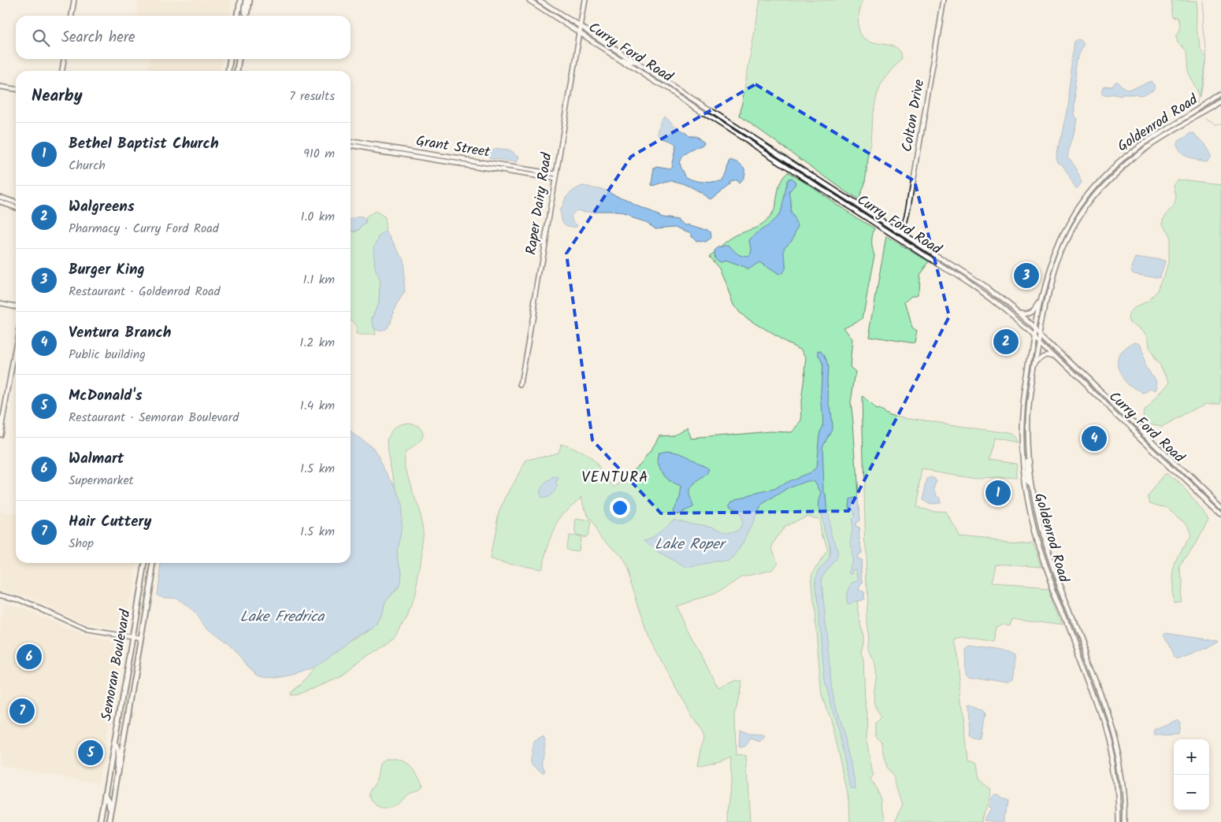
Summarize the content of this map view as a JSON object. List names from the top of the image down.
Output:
{
  "streets": {
    "main road": [
      "Curry Ford Road",
      "Colton Drive",
      "Goldenrod Road",
      "Grant Street",
      "Raper Dairy Road",
      "Semoran Boulevard"
    ]
  },
  "crossings": [
    ["Curry Ford Road", "Colton Drive"],
    ["Curry Ford Road", "Goldenrod Road"],
    ["Curry Ford Road", "Raper Dairy Road"],
    ["Grant Street", "Raper Dairy Road"]
  ],
  "districts": ["VENTURA"],
  "water": ["Lake Roper", "Lake Fredrica"],
  "page": {
    "search": "Search here",
    "heading": ["Nearby", "7 results"],
    "list": [
      {
        "mark": "1",
        "name": "Bethel Baptist Church",
        "note": "Church",
        "value": "910 m"
      },
      {
        "mark": "2",
        "name": "Walgreens",
        "note": "Pharmacy · Curry Ford Road",
        "value": "1.0 km"
      },
      {
        "mark": "3",
        "name": "Burger King",
        "note": "Restaurant · Goldenrod Road",
        "value": "1.1 km"
      },
      {
        "mark": "4",
        "name": "Ventura Branch",
        "note": "Public building",
        "value": "1.2 km"
      },
      {
        "mark": "5",
        "name": "McDonald's",
        "note": "Restaurant · Semoran Boulevard",
        "value": "1.4 km"
      },
      {
        "mark": "6",
        "name": "Walmart",
        "note": "Supermarket",
        "value": "1.5 km"
      },
      {
        "mark": "7",
        "name": "Hair Cuttery",
        "note": "Shop",
        "value": "1.5 km"
      }
    ],
    "pins": [
      "3",
      "2",
      "4",
      "1",
      "6",
      "7",
      "5"
    ],
    "map_buttons": ["+", "−"]
  }
}
